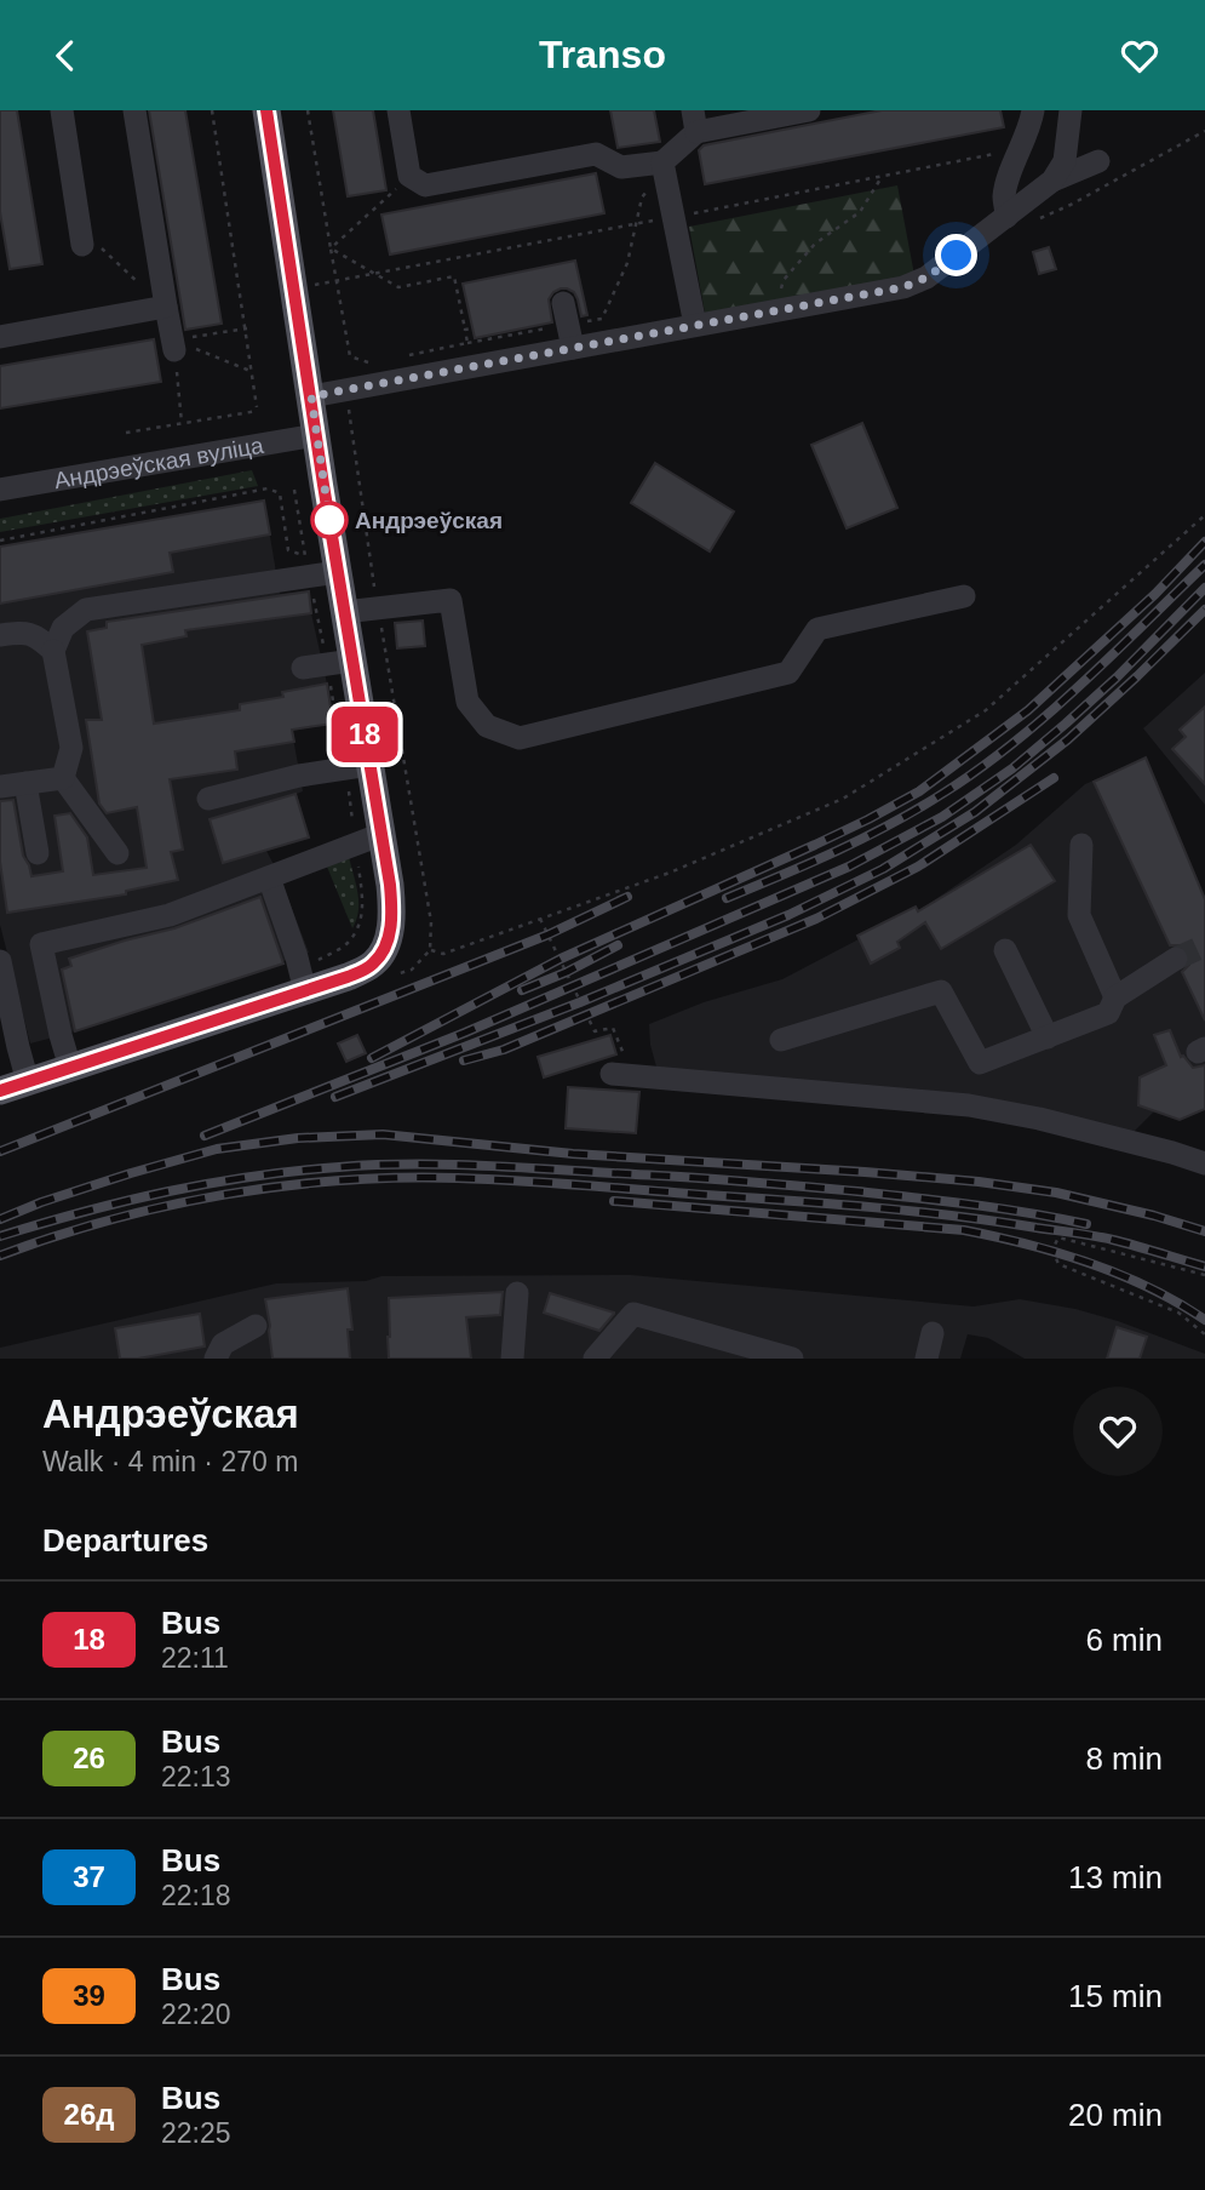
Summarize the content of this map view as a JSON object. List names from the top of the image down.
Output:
{
  "streets": {
    "street": ["Андрэеўская вуліца"]
  },
  "places": ["Андрэеўская"],
  "lines": ["bus line 18"],
  "page": {
    "header": "Transo",
    "on_map": "18",
    "heading": [
      ["Андрэеўская", "Walk · 4 min · 270 m"],
      "Departures"
    ],
    "list": [
      {
        "mark": "18",
        "name": "Bus",
        "note": "22:11",
        "value": "6 min"
      },
      {
        "mark": "26",
        "name": "Bus",
        "note": "22:13",
        "value": "8 min"
      },
      {
        "mark": "37",
        "name": "Bus",
        "note": "22:18",
        "value": "13 min"
      },
      {
        "mark": "39",
        "name": "Bus",
        "note": "22:20",
        "value": "15 min"
      },
      {
        "mark": "26д",
        "name": "Bus",
        "note": "22:25",
        "value": "20 min"
      }
    ]
  }
}
